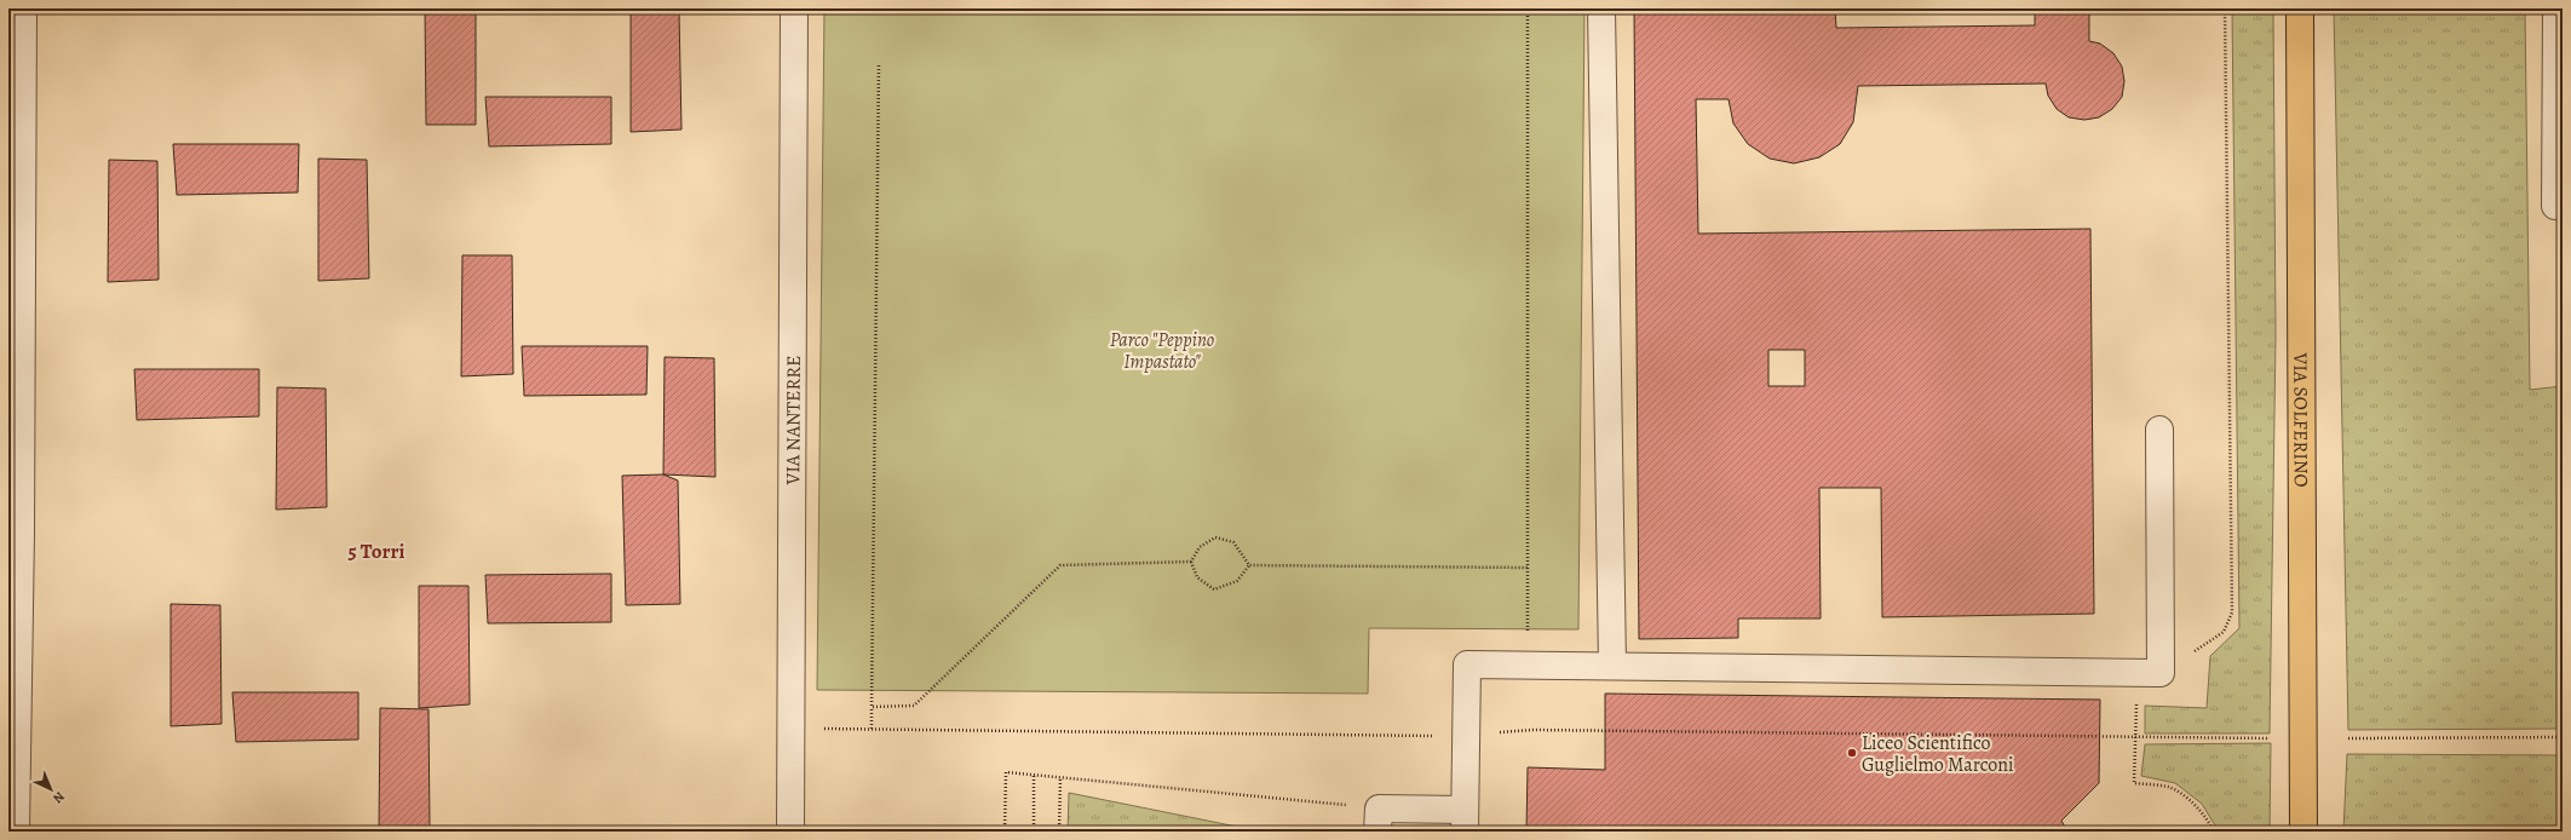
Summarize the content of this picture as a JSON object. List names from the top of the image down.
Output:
{
  "streets": {
    "main road": ["VIA SOLFERINO"],
    "street": ["VIA NANTERRE"]
  },
  "districts": ["5 Torri"],
  "parks": ["Parco \"Peppino Impastato\""],
  "places": ["Liceo Scientifico Guglielmo Marconi"],
  "north": "bottom right"
}
